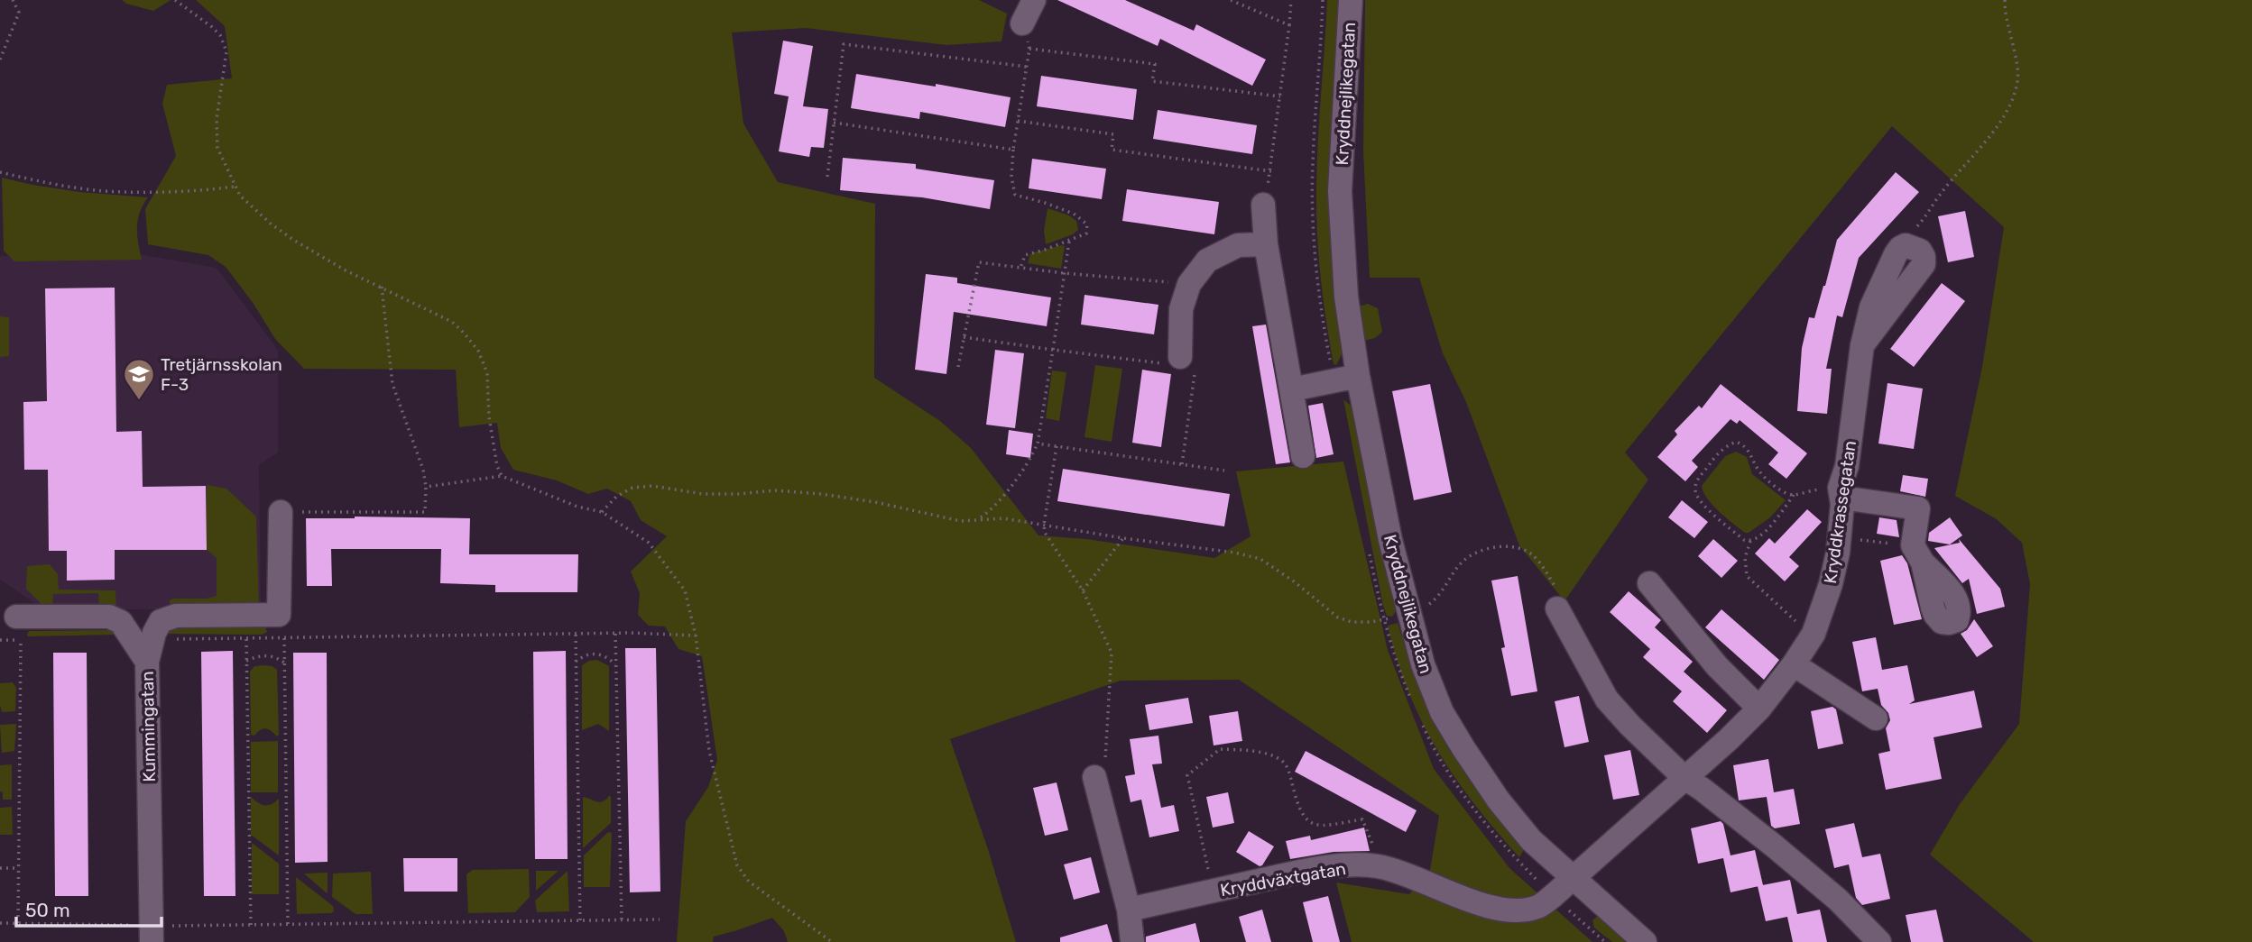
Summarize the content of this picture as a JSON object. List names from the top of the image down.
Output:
{
  "streets": {
    "street": [
      "Kryddnejlikegatan",
      "Kryddkrassegatan",
      "Kummingatan",
      "Kryddväxtgatan"
    ]
  },
  "crossings": [
    ["Kryddnejlikegatan", "Kryddkrassegatan"],
    ["Kryddnejlikegatan", "Kryddväxtgatan"],
    ["Kryddkrassegatan", "Kryddväxtgatan"]
  ],
  "places": {
    "school or university": ["Tretjärnsskolan F-3"]
  },
  "scale_bar": "50 m"
}
